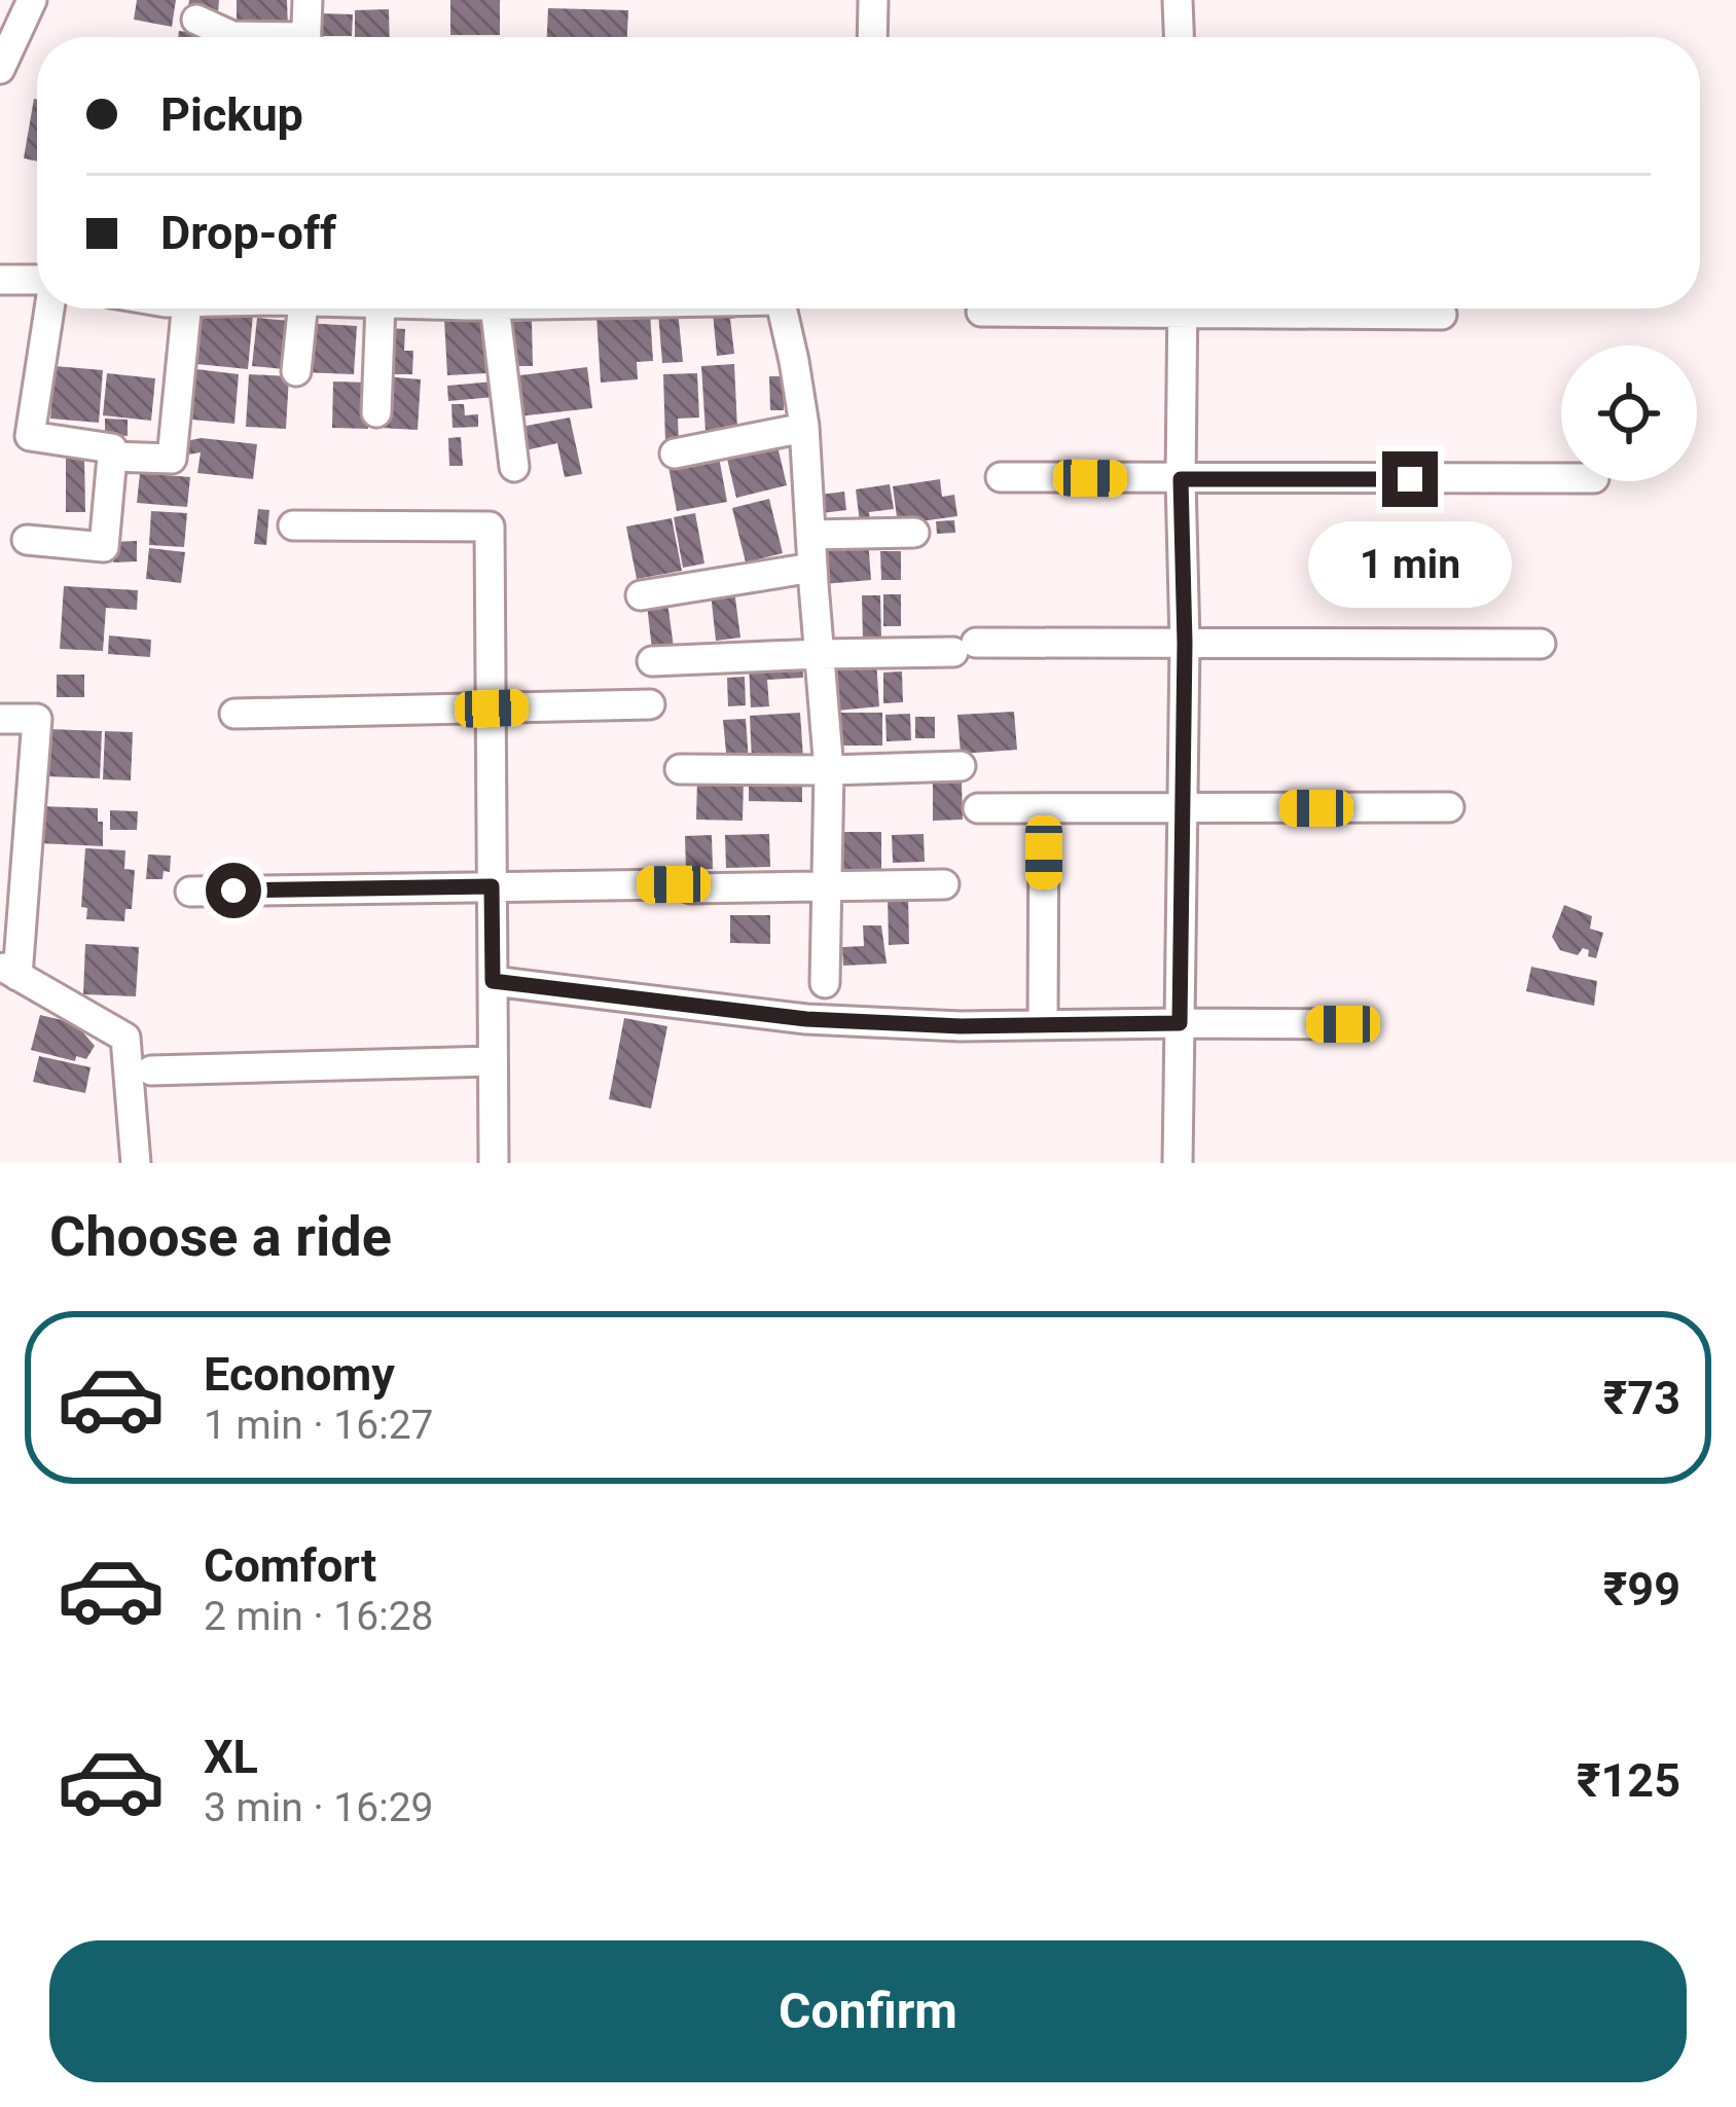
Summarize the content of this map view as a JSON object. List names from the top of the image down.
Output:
{
  "page": {
    "banner": ["Pickup", "Drop-off"],
    "bubble": "1 min",
    "heading": "Choose a ride",
    "list": [
      {
        "name": "Economy",
        "note": "1 min · 16:27",
        "value": "₹73"
      },
      {
        "name": "Comfort",
        "note": "2 min · 16:28",
        "value": "₹99"
      },
      {
        "name": "XL",
        "note": "3 min · 16:29",
        "value": "₹125"
      }
    ],
    "buttons": "Confirm"
  }
}
